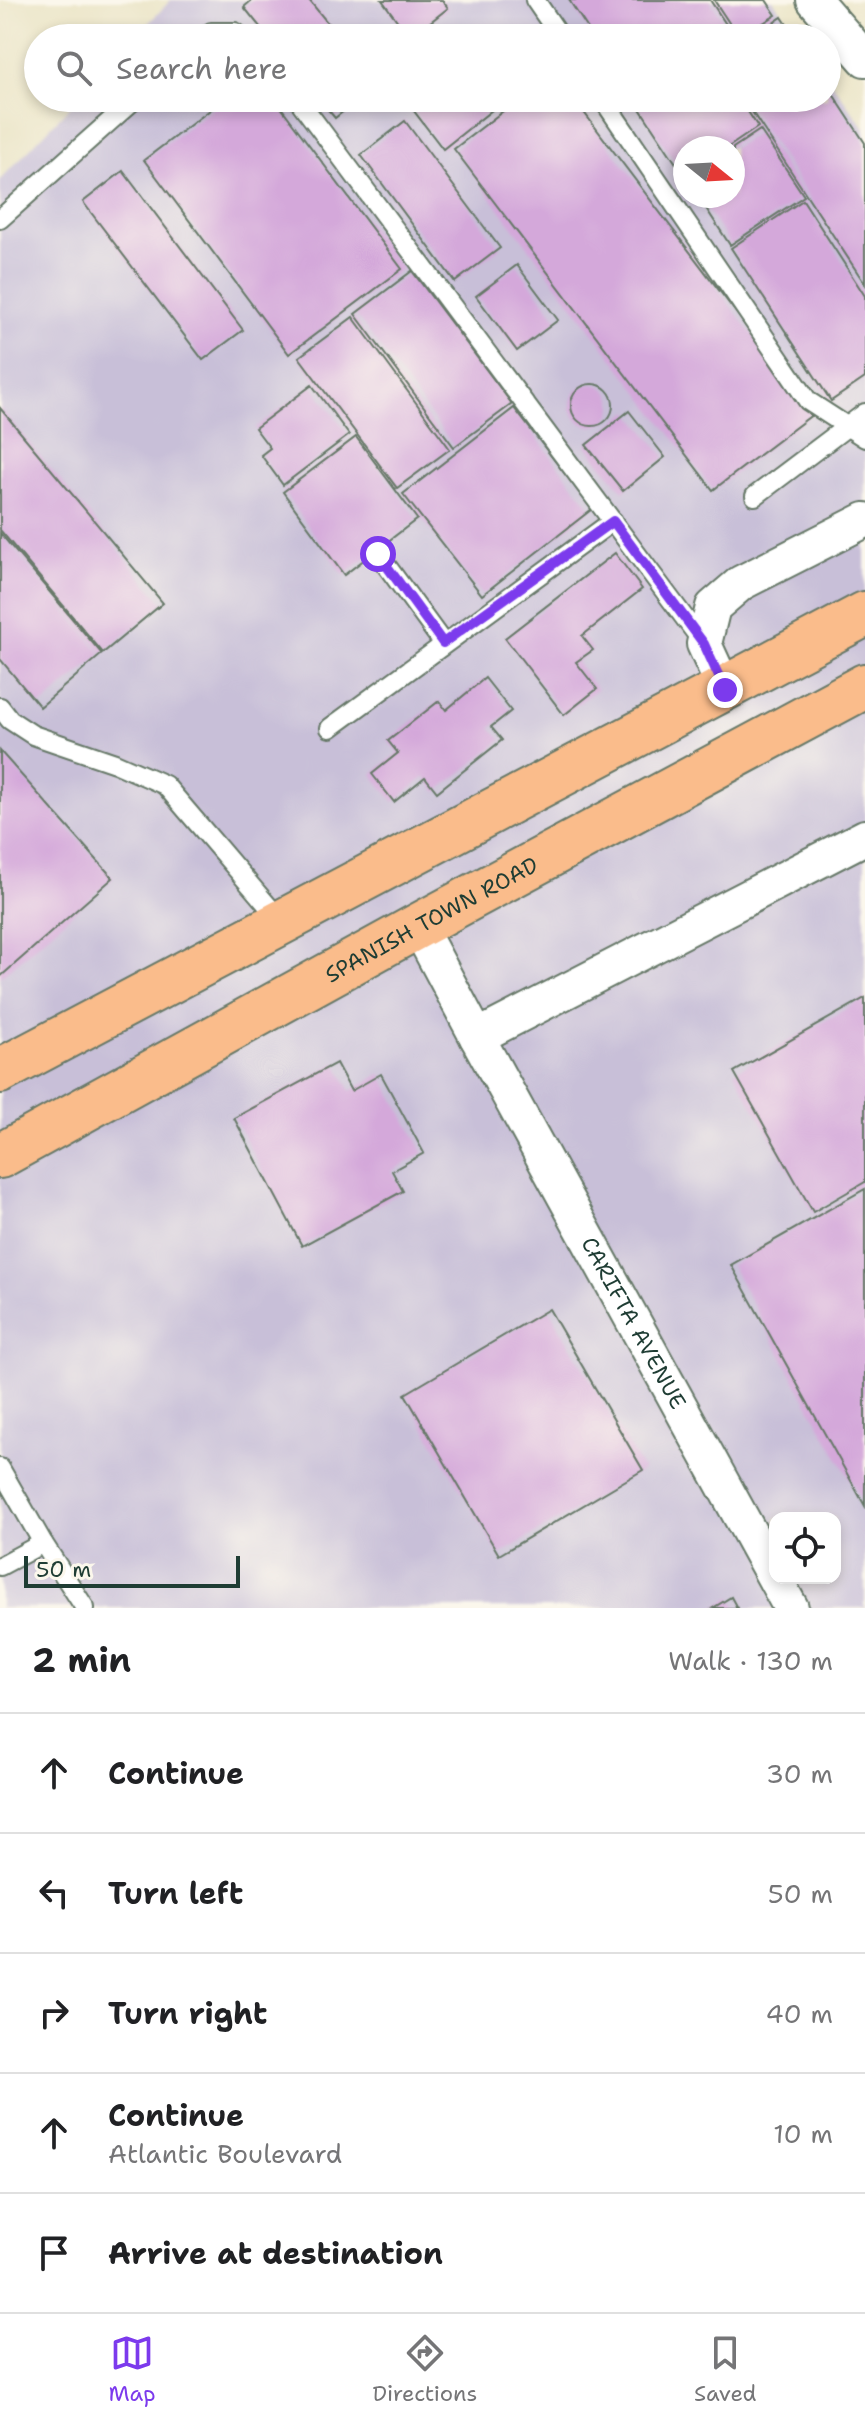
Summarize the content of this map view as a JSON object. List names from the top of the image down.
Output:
{
  "streets": {
    "highway": ["SPANISH TOWN ROAD"],
    "street": ["CARIFTA AVENUE"]
  },
  "crossings": [
    ["SPANISH TOWN ROAD", "CARIFTA AVENUE"]
  ],
  "scale_bar": "50 m",
  "north": "right",
  "page": {
    "search": "Search here",
    "scale": "50 m",
    "heading": ["2 min", "Walk · 130 m"],
    "list": [
      ["Continue", "30 m"],
      ["Turn left", "50 m"],
      ["Turn right", "40 m"],
      ["Continue", "Atlantic Boulevard", "10 m"],
      "Arrive at destination"
    ],
    "nav": ["Map", "Directions", "Saved"]
  }
}
